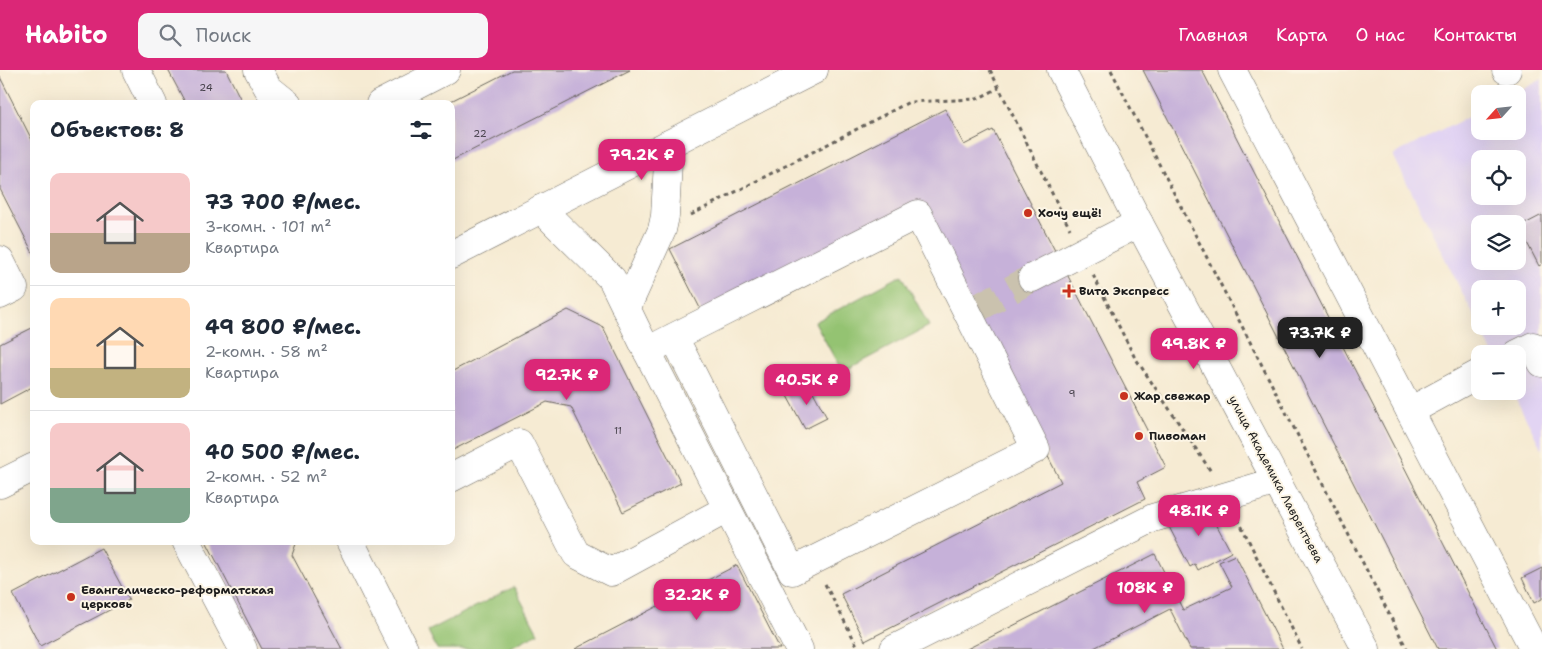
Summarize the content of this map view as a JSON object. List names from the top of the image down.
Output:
{
  "streets": {
    "street": ["улица Академика Лаврентьева"]
  },
  "places": {
    "other": [
      "Хочу ещё!",
      "Жар свежар",
      "Пивоман",
      "Евангелическо-реформатская церковь"
    ],
    "health": ["Вита Экспресс"]
  },
  "house_numbers": [
    "24",
    "22",
    "9",
    "11"
  ],
  "north": "bottom left",
  "page": {
    "header": "Habito",
    "search": "Поиск",
    "nav": [
      "Главная",
      "Карта",
      "О нас",
      "Контакты"
    ],
    "map_buttons": ["+", "−"],
    "heading": "Объектов: 8",
    "price": [
      "79.2K ₽",
      "73.7K ₽",
      "49.8K ₽",
      "92.7K ₽",
      "40.5K ₽",
      "48.1K ₽",
      "108K ₽",
      "32.2K ₽"
    ],
    "list": [
      {
        "name": "73 700 ₽/мес.",
        "note": "3-комн. · 101 m² · Квартира"
      },
      {
        "name": "49 800 ₽/мес.",
        "note": "2-комн. · 58 m² · Квартира"
      },
      {
        "name": "40 500 ₽/мес.",
        "note": "2-комн. · 52 m² · Квартира"
      }
    ]
  }
}
